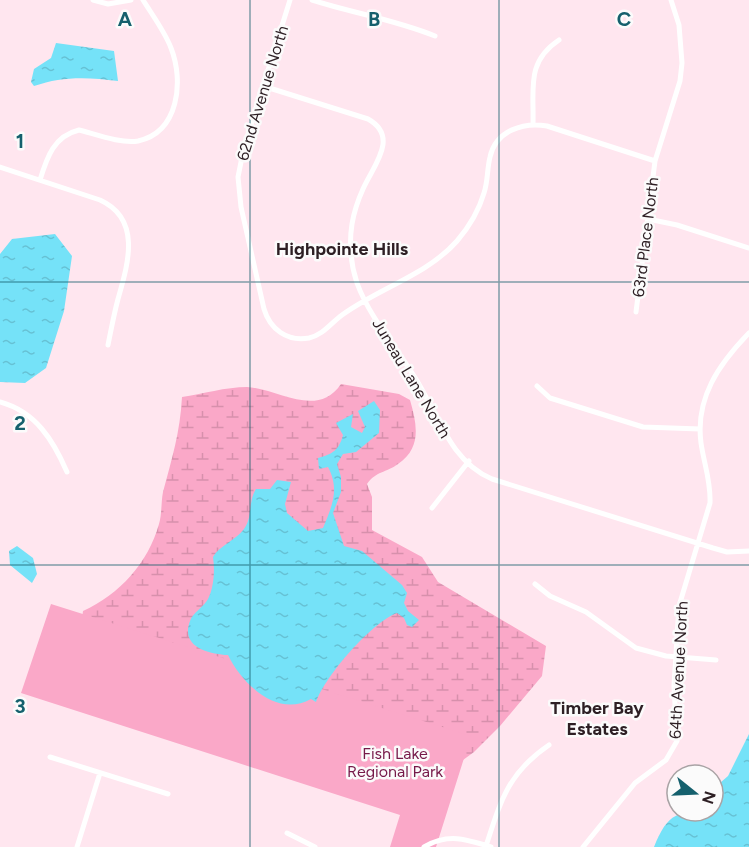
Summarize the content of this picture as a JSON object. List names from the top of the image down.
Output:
{
  "streets": {
    "street": [
      "62nd Avenue North",
      "63rd Place North",
      "Juneau Lane North",
      "64th Avenue North"
    ]
  },
  "crossings": [
    ["62nd Avenue North", "Juneau Lane North"],
    ["Juneau Lane North", "64th Avenue North"]
  ],
  "districts": ["Highpointe Hills", "Timber Bay Estates"],
  "parks": ["Fish Lake Regional Park"],
  "north": "right",
  "grid": {
    "columns": ["A", "B", "C"],
    "rows": ["1", "2", "3"]
  }
}
